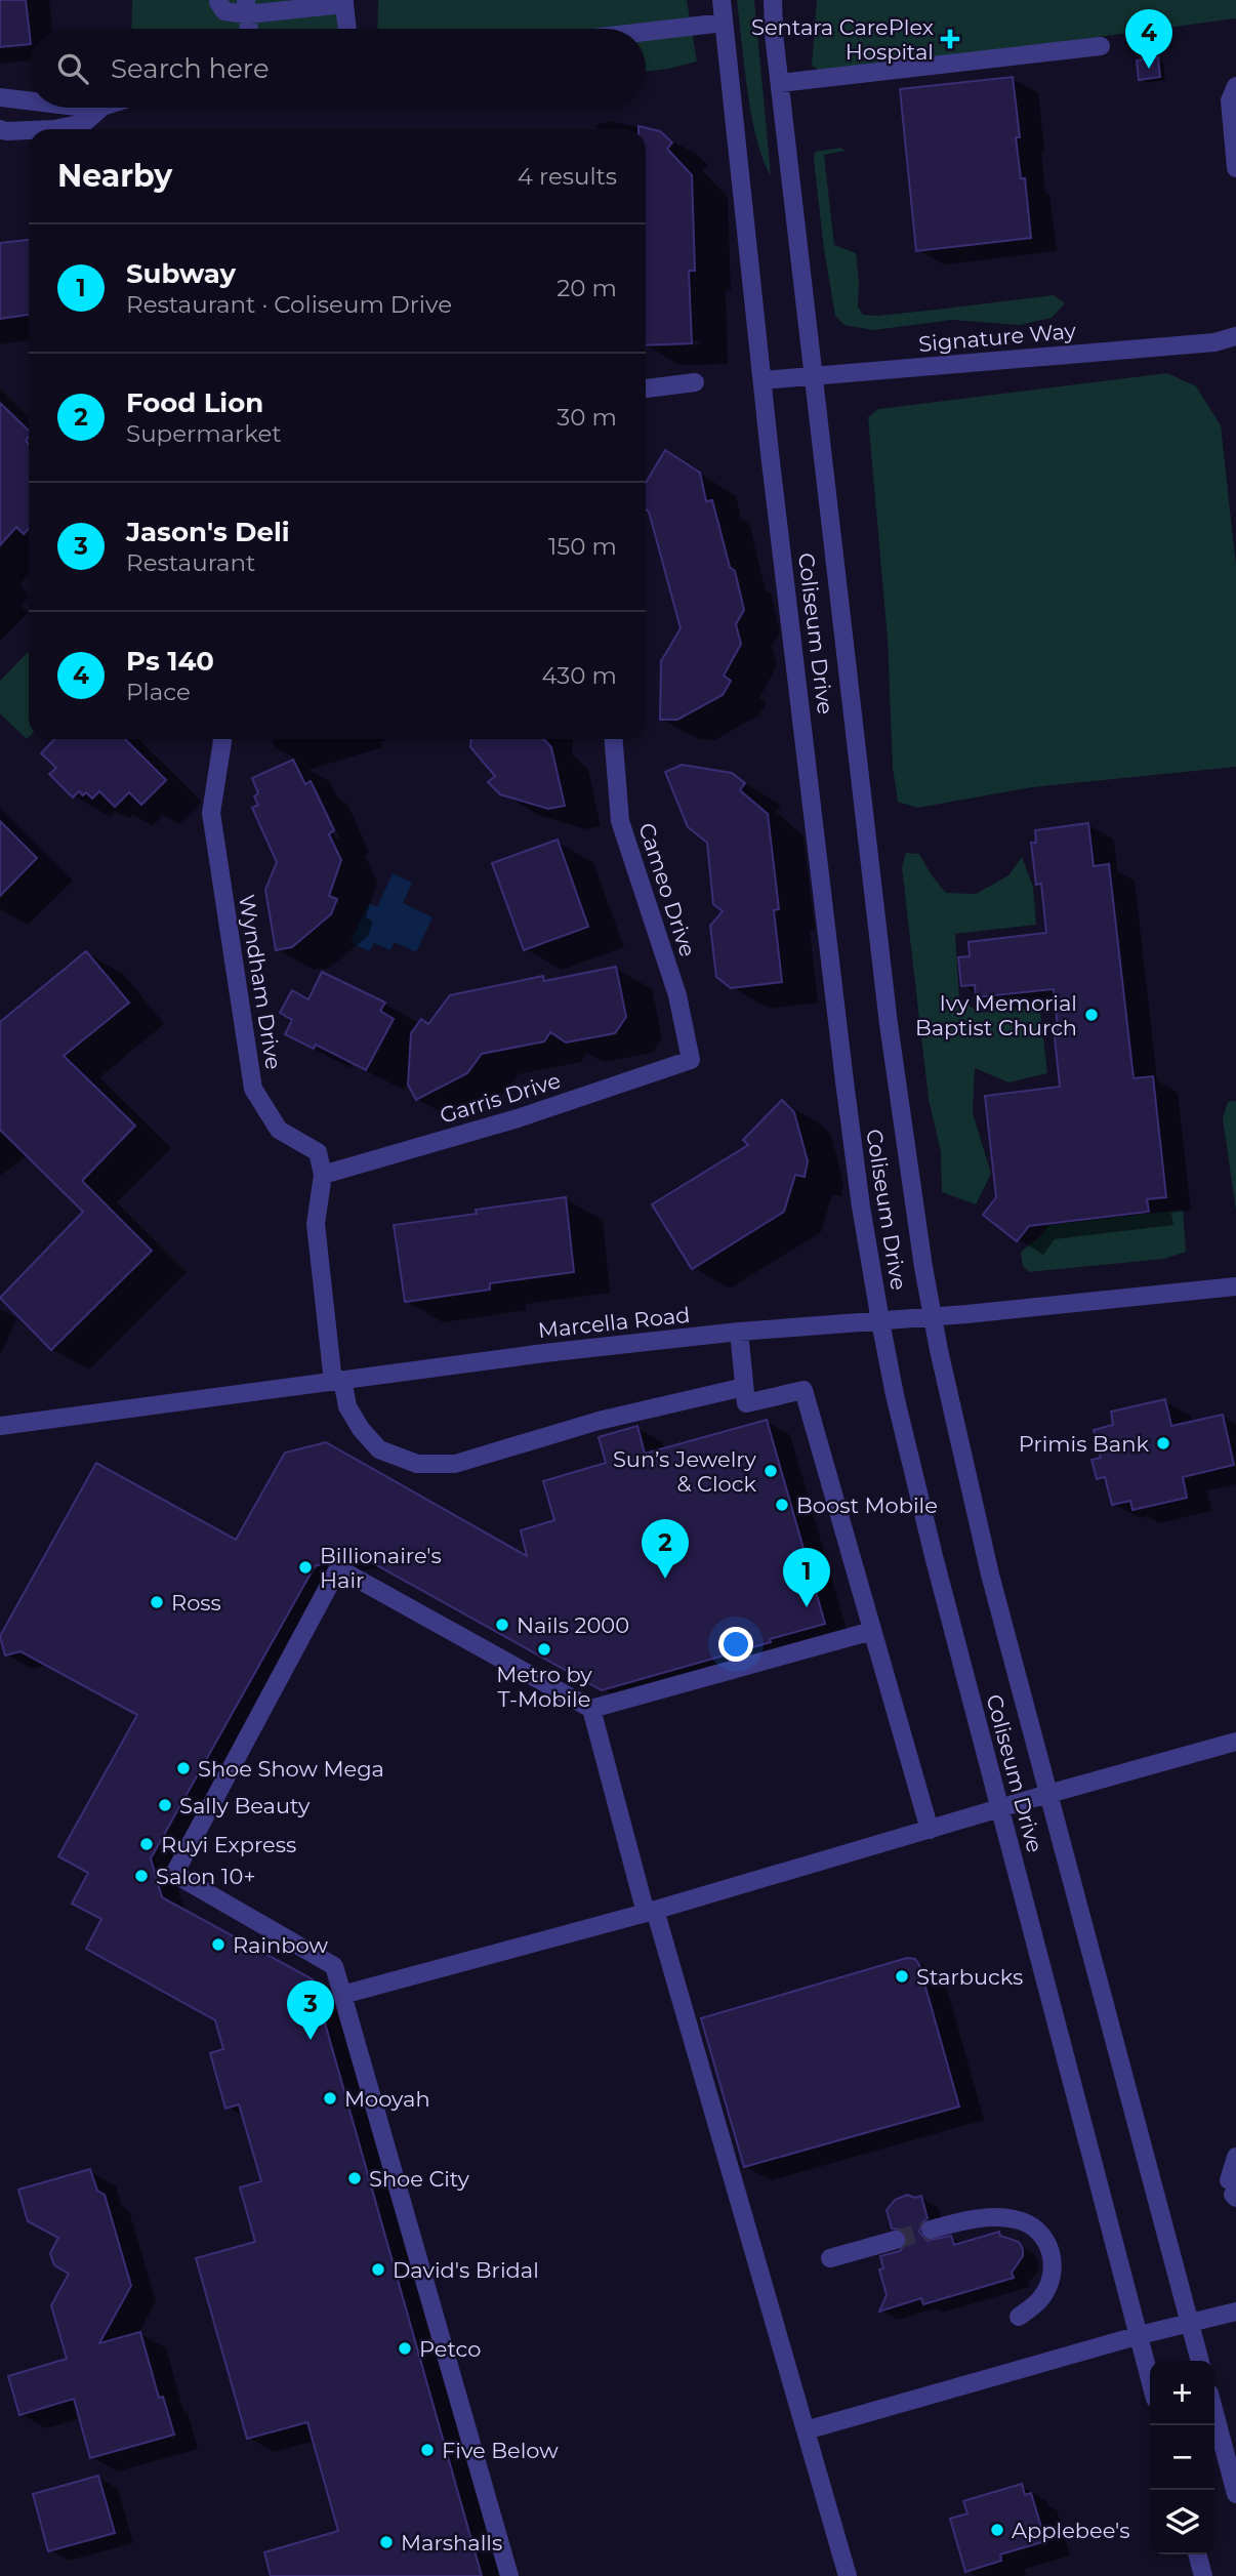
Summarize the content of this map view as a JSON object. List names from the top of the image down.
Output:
{
  "streets": {
    "street": [
      "Signature Way",
      "Coliseum Drive",
      "Cameo Drive",
      "Wyndham Drive",
      "Garris Drive",
      "Marcella Road"
    ]
  },
  "crossings": [
    ["Signature Way", "Coliseum Drive"],
    ["Coliseum Drive", "Marcella Road"],
    ["Cameo Drive", "Garris Drive"],
    ["Wyndham Drive", "Garris Drive"]
  ],
  "places": {
    "health": ["Sentara CarePlex Hospital"],
    "other": [
      "Ivy Memorial Baptist Church",
      "Primis Bank",
      "Sun’s Jewelry & Clock",
      "Boost Mobile",
      "Billionaire's Hair",
      "Ross",
      "Nails 2000",
      "Metro by T-Mobile",
      "Shoe Show Mega",
      "Sally Beauty",
      "Ruyi Express",
      "Salon 10+",
      "Rainbow",
      "Starbucks",
      "Mooyah",
      "Shoe City",
      "David's Bridal",
      "Petco",
      "Five Below",
      "Applebee's",
      "Marshalls"
    ]
  },
  "page": {
    "pins": [
      "4",
      "2",
      "1",
      "3"
    ],
    "search": "Search here",
    "heading": ["Nearby", "4 results"],
    "list": [
      {
        "mark": "1",
        "name": "Subway",
        "note": "Restaurant · Coliseum Drive",
        "value": "20 m"
      },
      {
        "mark": "2",
        "name": "Food Lion",
        "note": "Supermarket",
        "value": "30 m"
      },
      {
        "mark": "3",
        "name": "Jason's Deli",
        "note": "Restaurant",
        "value": "150 m"
      },
      {
        "mark": "4",
        "name": "Ps 140",
        "note": "Place",
        "value": "430 m"
      }
    ],
    "map_buttons": ["+", "−"]
  }
}
